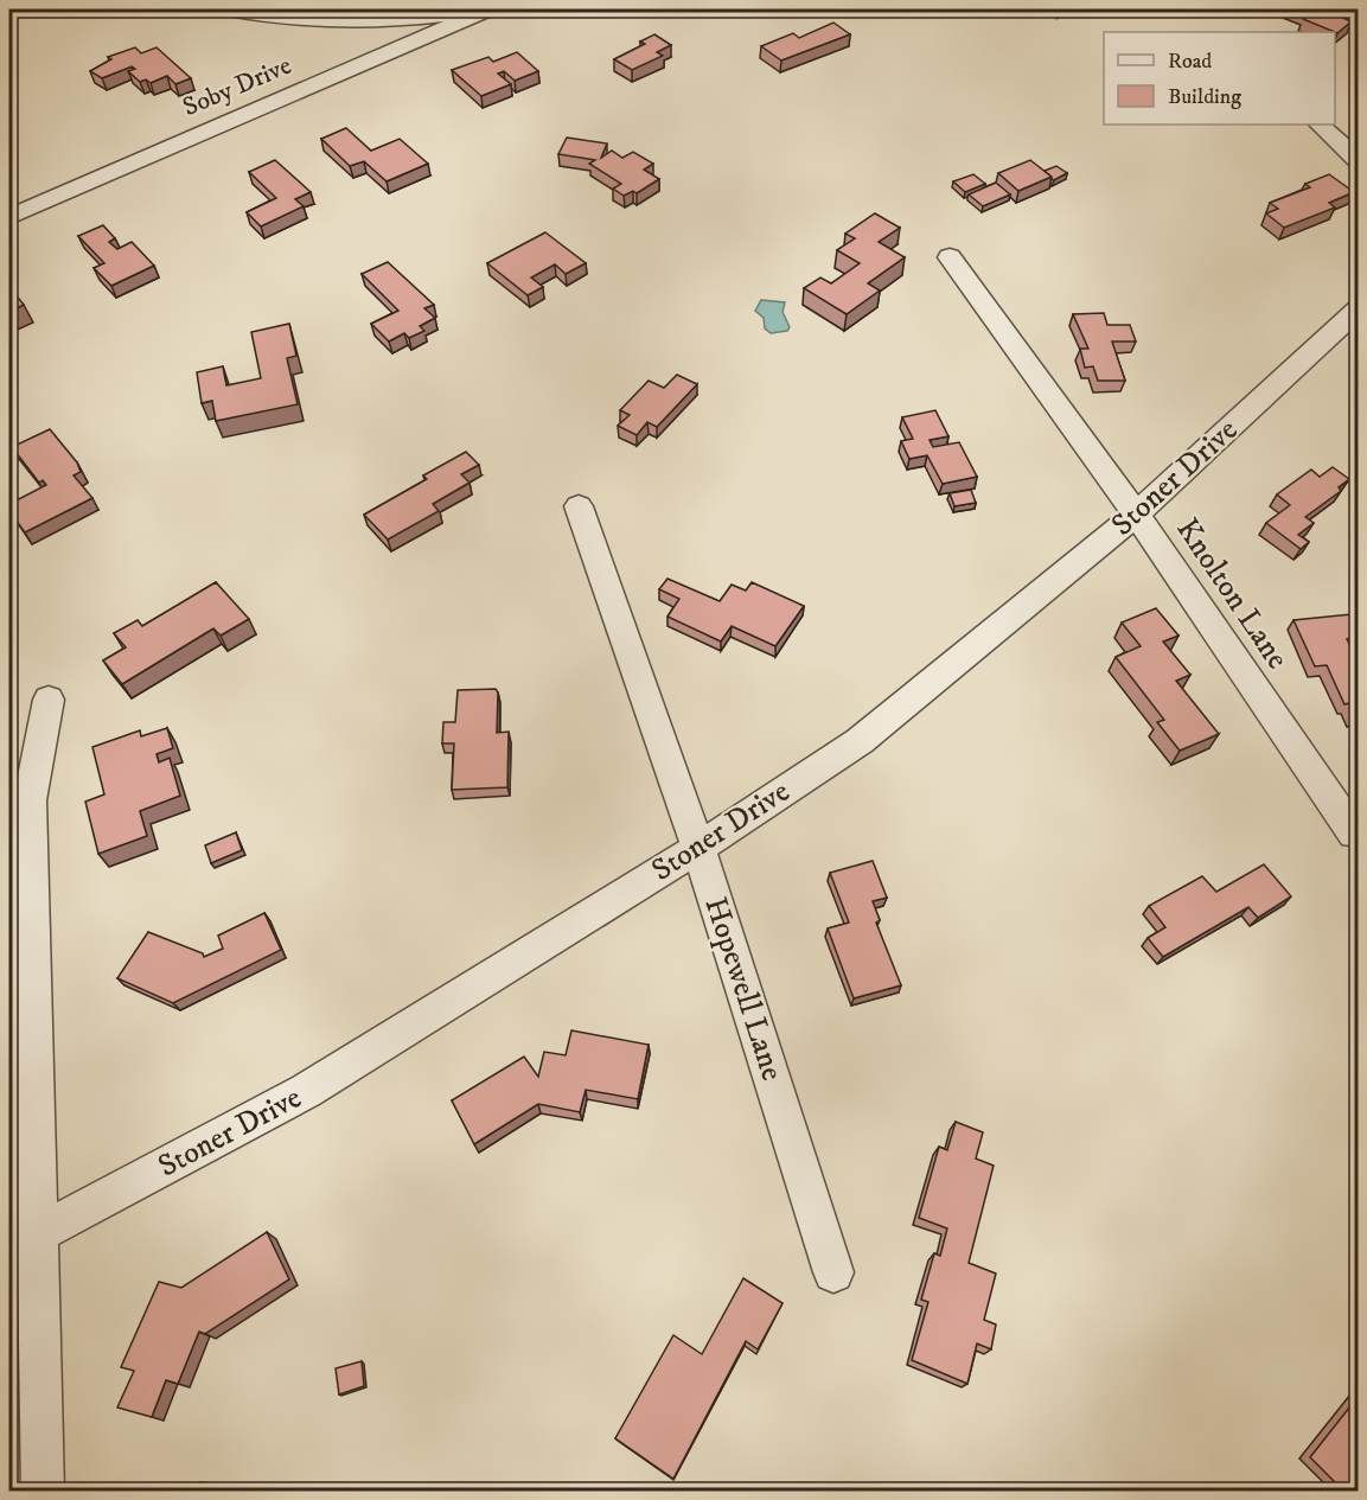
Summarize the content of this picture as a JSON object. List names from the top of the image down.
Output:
{
  "streets": {
    "street": [
      "Soby Drive",
      "Stoner Drive",
      "Knolton Lane",
      "Hopewell Lane"
    ]
  },
  "crossings": [
    ["Stoner Drive", "Knolton Lane"],
    ["Stoner Drive", "Hopewell Lane"]
  ],
  "legend": ["Road", "Building"]
}
